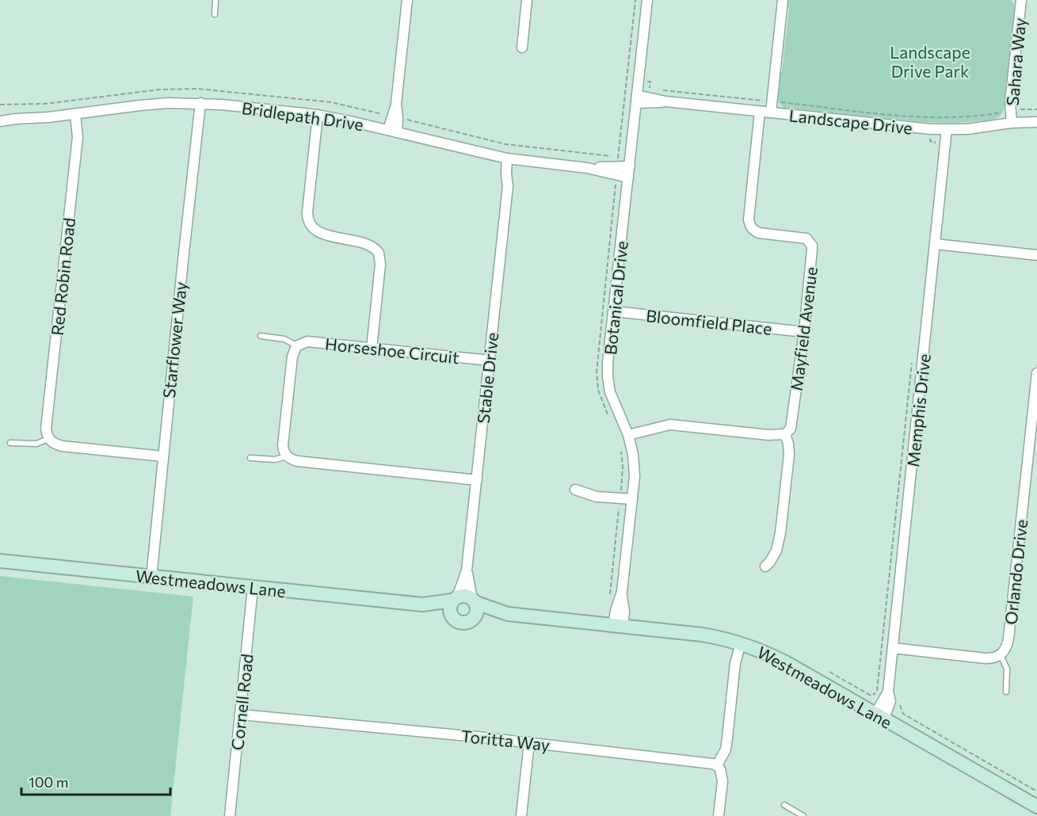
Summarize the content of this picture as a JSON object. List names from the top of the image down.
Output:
{
  "streets": {
    "street": [
      "Sahara Way",
      "Bridlepath Drive",
      "Landscape Drive",
      "Red Robin Road",
      "Botanical Drive",
      "Bloomfield Place",
      "Mayfield Avenue",
      "Starflower Way",
      "Horseshoe Circuit",
      "Stable Drive",
      "Memphis Drive",
      "Orlando Drive",
      "Westmeadows Lane",
      "Cornell Road",
      "Toritta Way"
    ]
  },
  "crossings": [
    ["Sahara Way", "Landscape Drive"],
    ["Bridlepath Drive", "Red Robin Road"],
    ["Bridlepath Drive", "Botanical Drive"],
    ["Bridlepath Drive", "Starflower Way"],
    ["Bridlepath Drive", "Stable Drive"],
    ["Landscape Drive", "Botanical Drive"],
    ["Landscape Drive", "Mayfield Avenue"],
    ["Landscape Drive", "Memphis Drive"],
    ["Botanical Drive", "Bloomfield Place"],
    ["Botanical Drive", "Westmeadows Lane"],
    ["Bloomfield Place", "Mayfield Avenue"],
    ["Starflower Way", "Westmeadows Lane"],
    ["Horseshoe Circuit", "Stable Drive"],
    ["Stable Drive", "Westmeadows Lane"],
    ["Memphis Drive", "Westmeadows Lane"],
    ["Westmeadows Lane", "Cornell Road"],
    ["Cornell Road", "Toritta Way"]
  ],
  "parks": ["Landscape Drive Park"],
  "scale_bar": "100 m"
}
